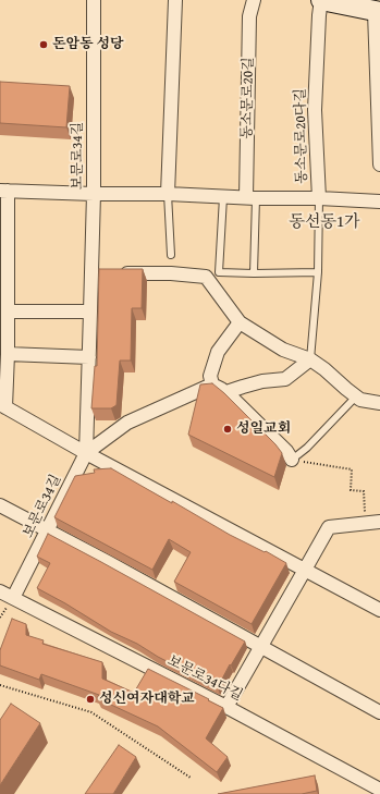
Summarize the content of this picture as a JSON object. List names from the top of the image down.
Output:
{
  "streets": {
    "street": [
      "동소문로20길",
      "동소문로20다길",
      "보문로34길",
      "보문로34다길"
    ]
  },
  "crossings": [
    ["보문로34길", "보문로34다길"]
  ],
  "districts": ["동선동1가"],
  "places": ["돈암동 성당", "성일교회", "성신여자대학교"]
}
